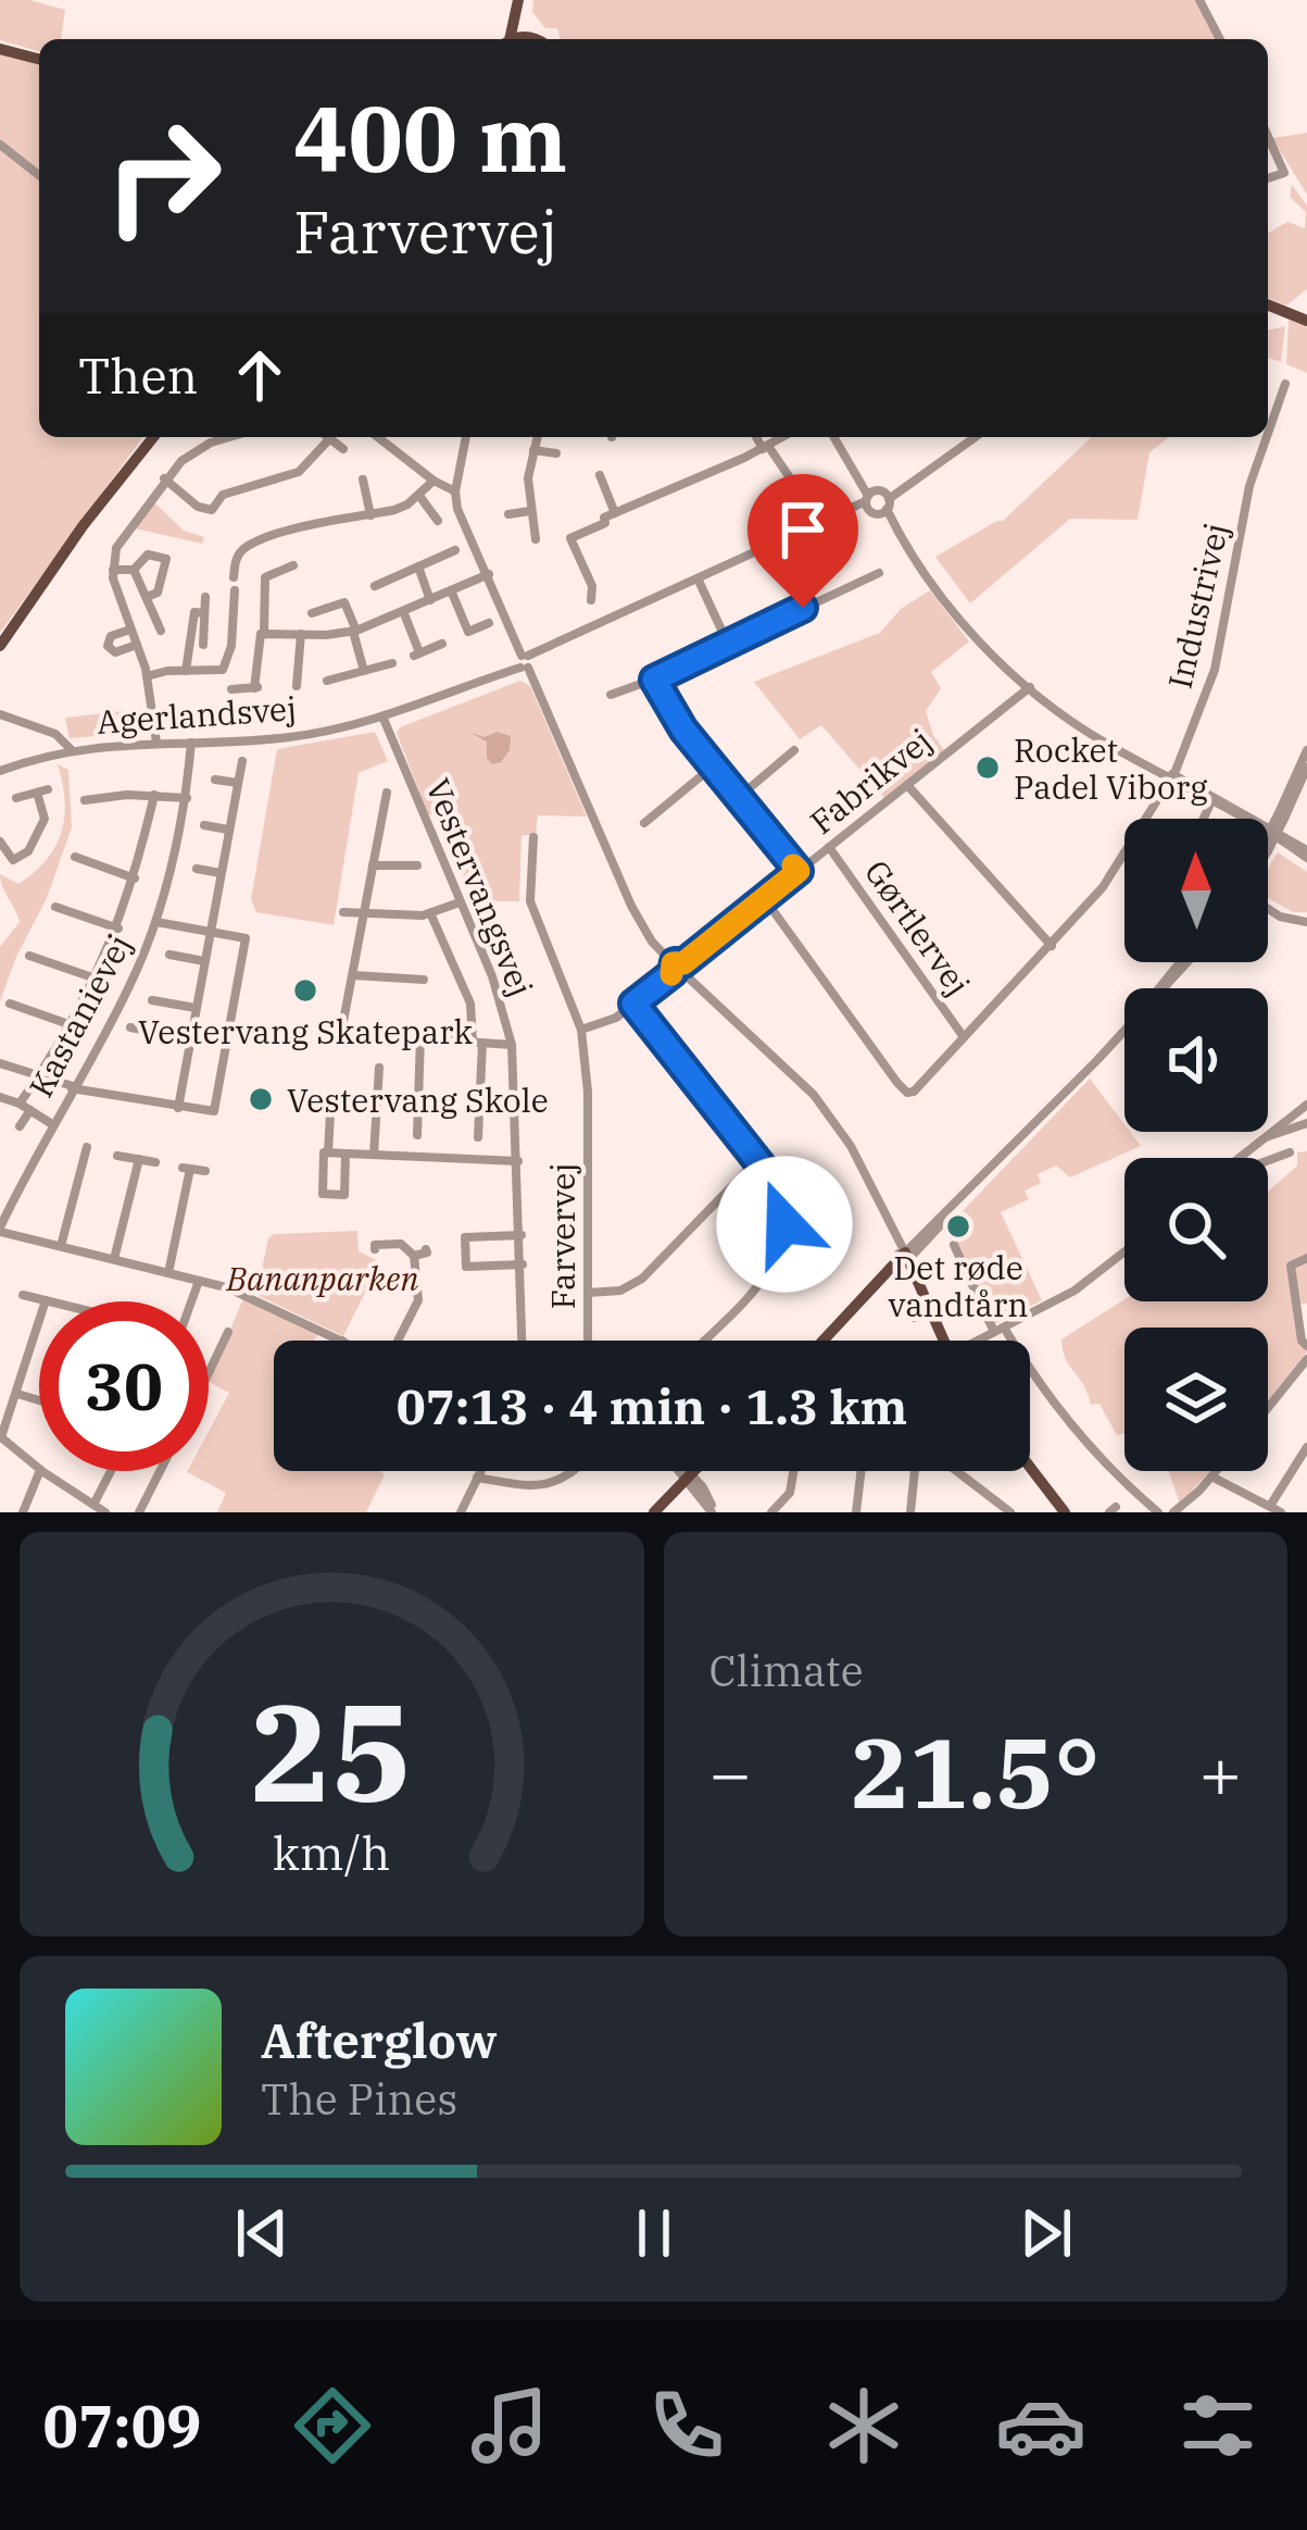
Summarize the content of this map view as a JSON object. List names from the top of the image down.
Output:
{
  "streets": {
    "street": [
      "Industrivej",
      "Agerlandsvej",
      "Fabrikvej",
      "Vestervangsvej",
      "Gørtlervej",
      "Kastanievej",
      "Farvervej"
    ]
  },
  "crossings": [
    ["Industrivej", "Fabrikvej"],
    ["Industrivej", "Gørtlervej"],
    ["Agerlandsvej", "Vestervangsvej"],
    ["Agerlandsvej", "Kastanievej"],
    ["Fabrikvej", "Gørtlervej"]
  ],
  "parks": ["Bananparken"],
  "places": [
    "Rocket Padel Viborg",
    "Vestervang Skatepark",
    "Vestervang Skole",
    "Det røde vandtårn"
  ],
  "north": "top",
  "page": {
    "turn": ["400 m", "Farvervej"],
    "then": "Then",
    "limit": "30",
    "trip": "07:13 · 4 min · 1.3 km",
    "tile": "Climate",
    "heat": ["−", "21.5°", "+"],
    "song": ["Afterglow", "The Pines"],
    "tabs": "07:09",
    "gauge": ["25", "km/h"]
  }
}
